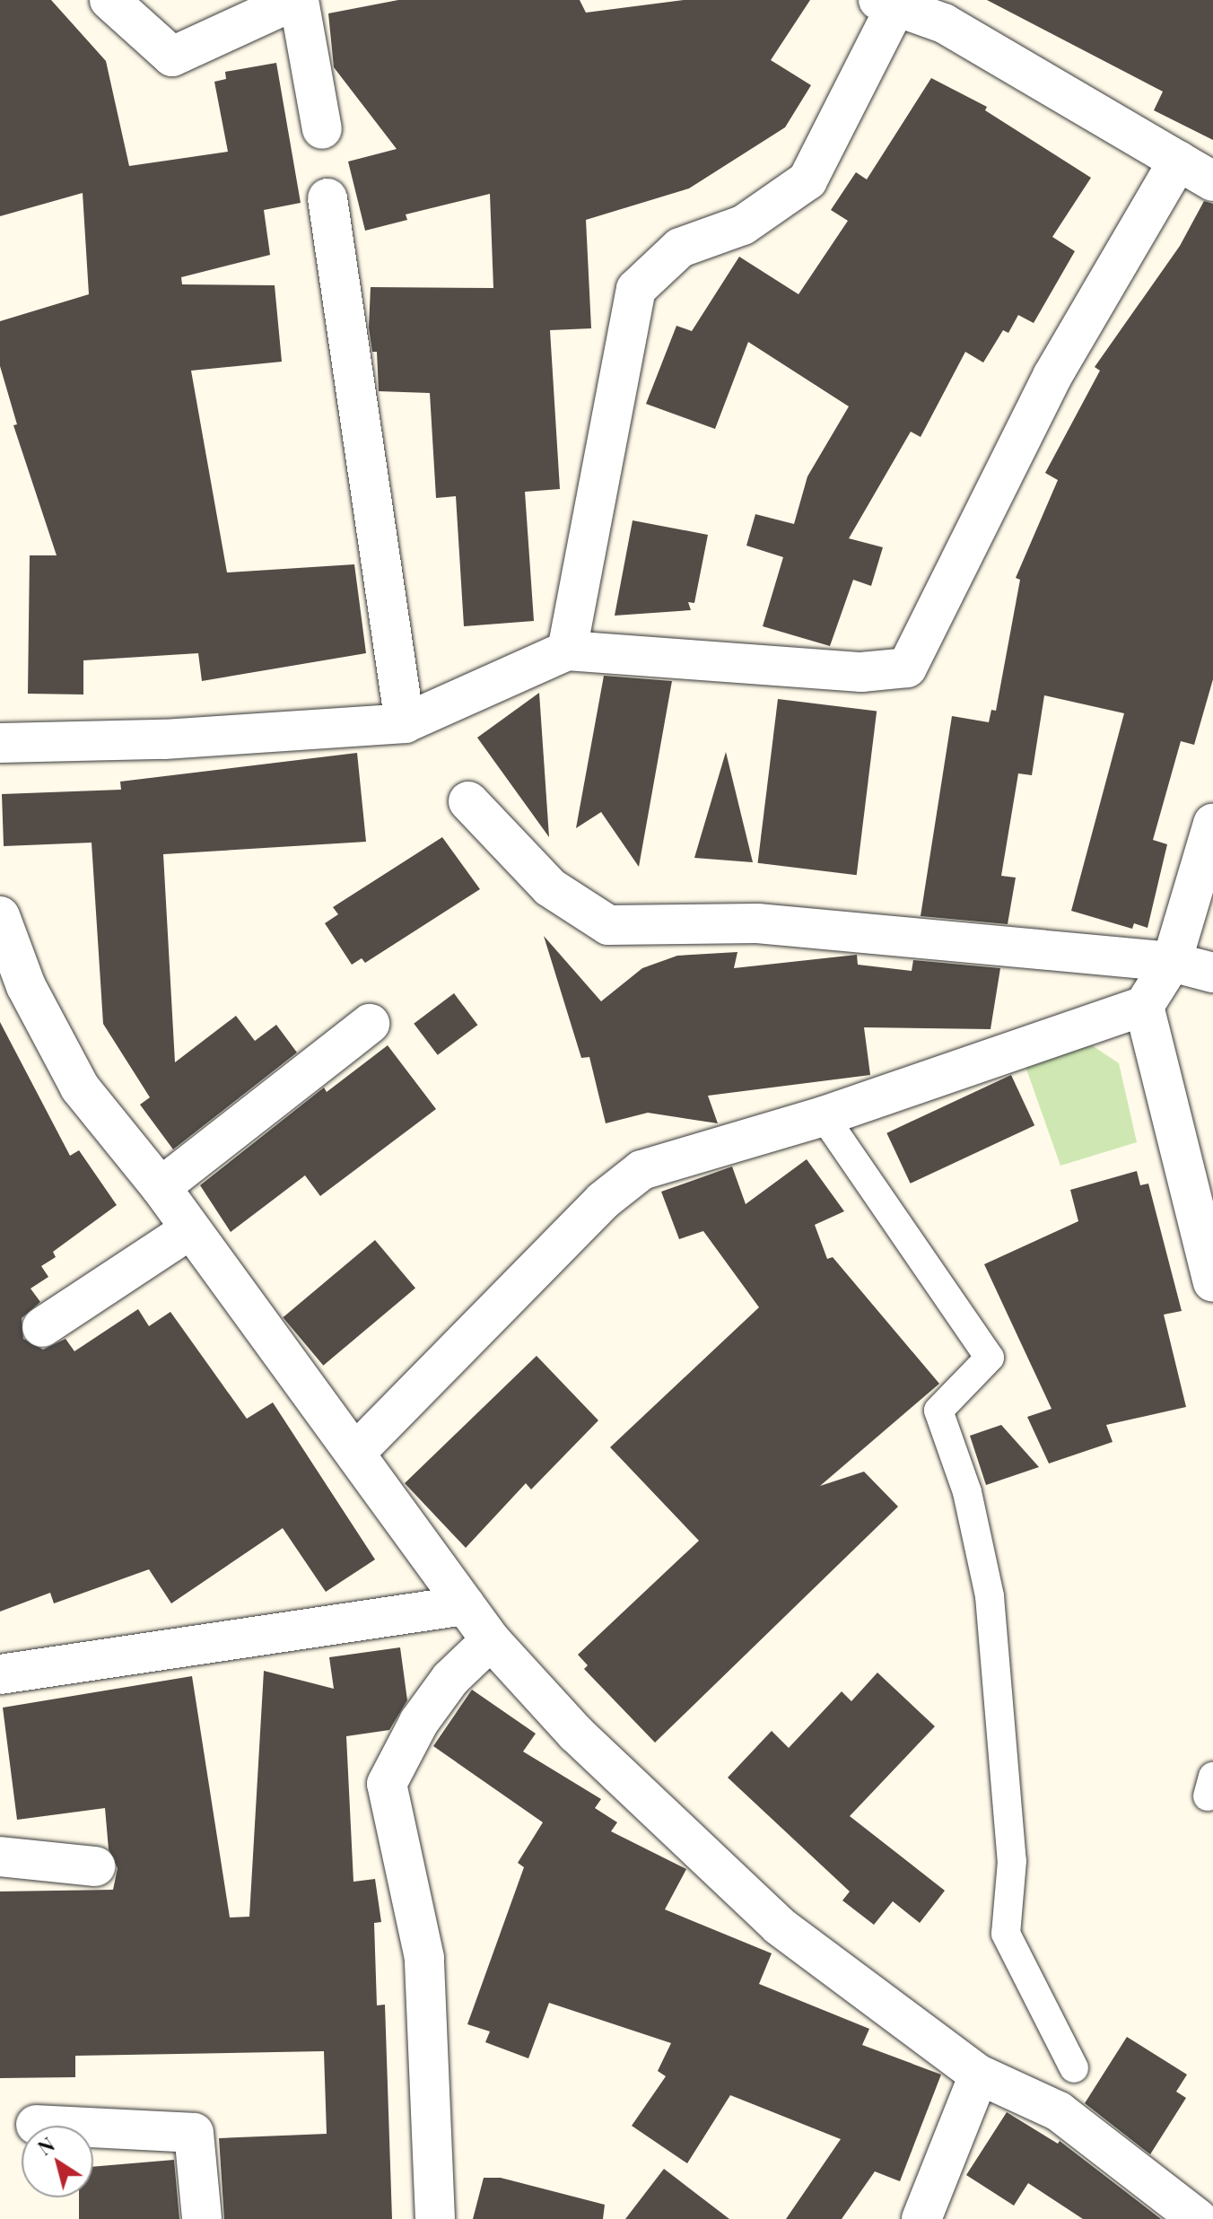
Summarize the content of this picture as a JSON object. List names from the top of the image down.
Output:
{
  "north": "top left"
}
